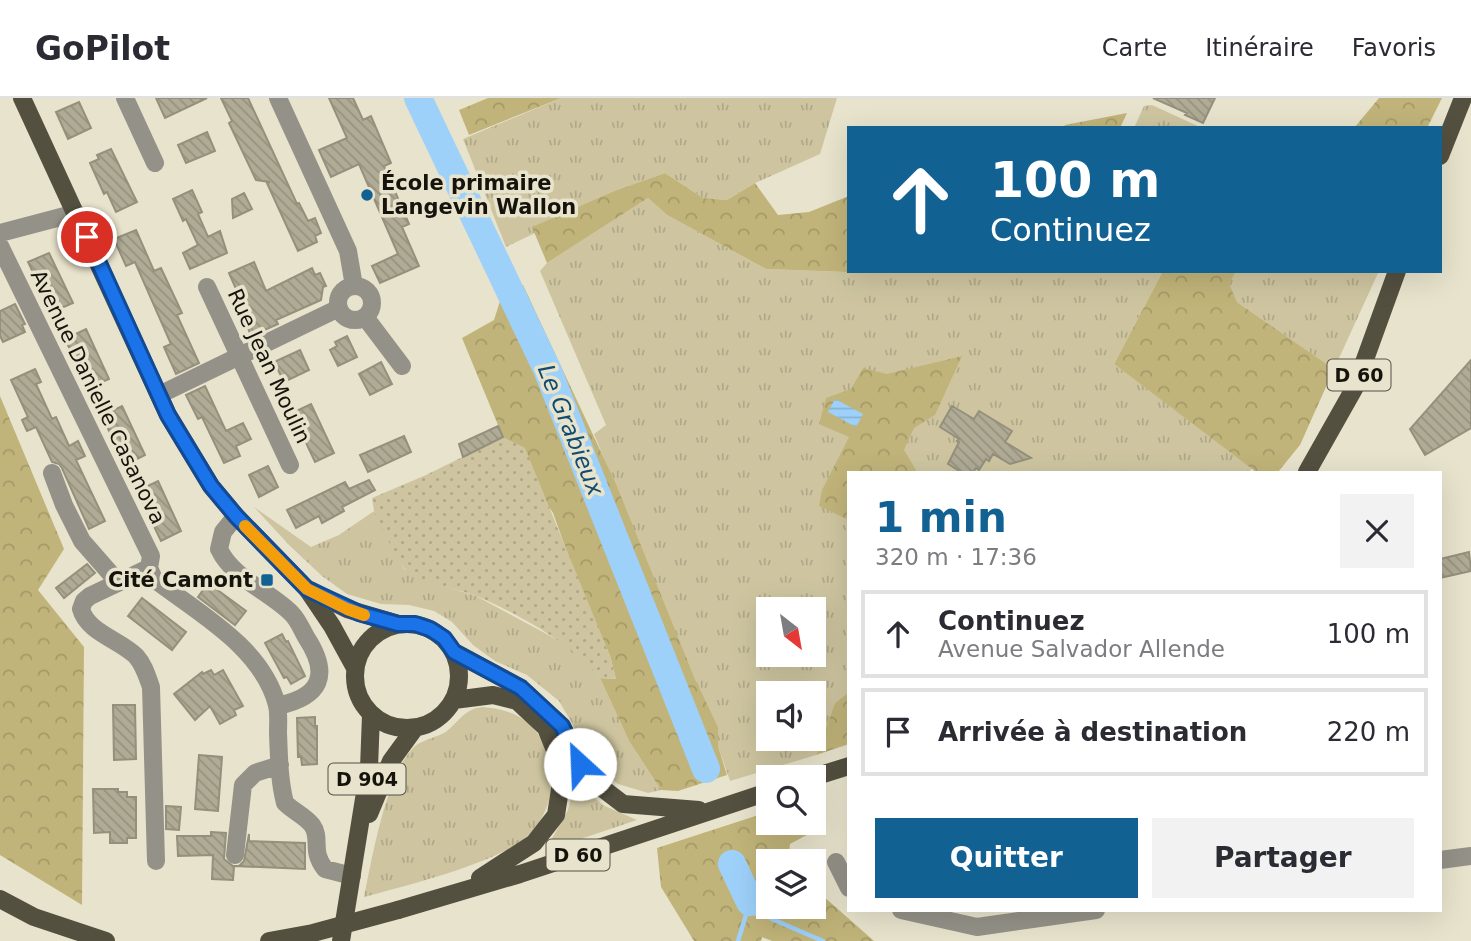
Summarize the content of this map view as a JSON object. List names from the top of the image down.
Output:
{
  "streets": {
    "main road": ["D 60", "D 904"],
    "street": ["Rue Jean Moulin", "Avenue Danielle Casanova"]
  },
  "crossings": [
    ["Avenue Danielle Casanova", "D 904"]
  ],
  "water": ["Le Grabieux"],
  "places": {
    "other": ["École primaire Langevin Wallon"],
    "transit": ["Cité Camont"]
  },
  "north": "bottom right",
  "page": {
    "header": "GoPilot",
    "nav": ["Carte", "Itinéraire", "Favoris"],
    "turn": ["100 m", "Continuez"],
    "heading": ["1 min", "320 m · 17:36"],
    "list": [
      {
        "name": "Continuez",
        "note": "Avenue Salvador Allende",
        "value": "100 m"
      },
      {
        "name": "Arrivée à destination",
        "value": "220 m"
      }
    ],
    "buttons": ["Quitter", "Partager"]
  }
}
